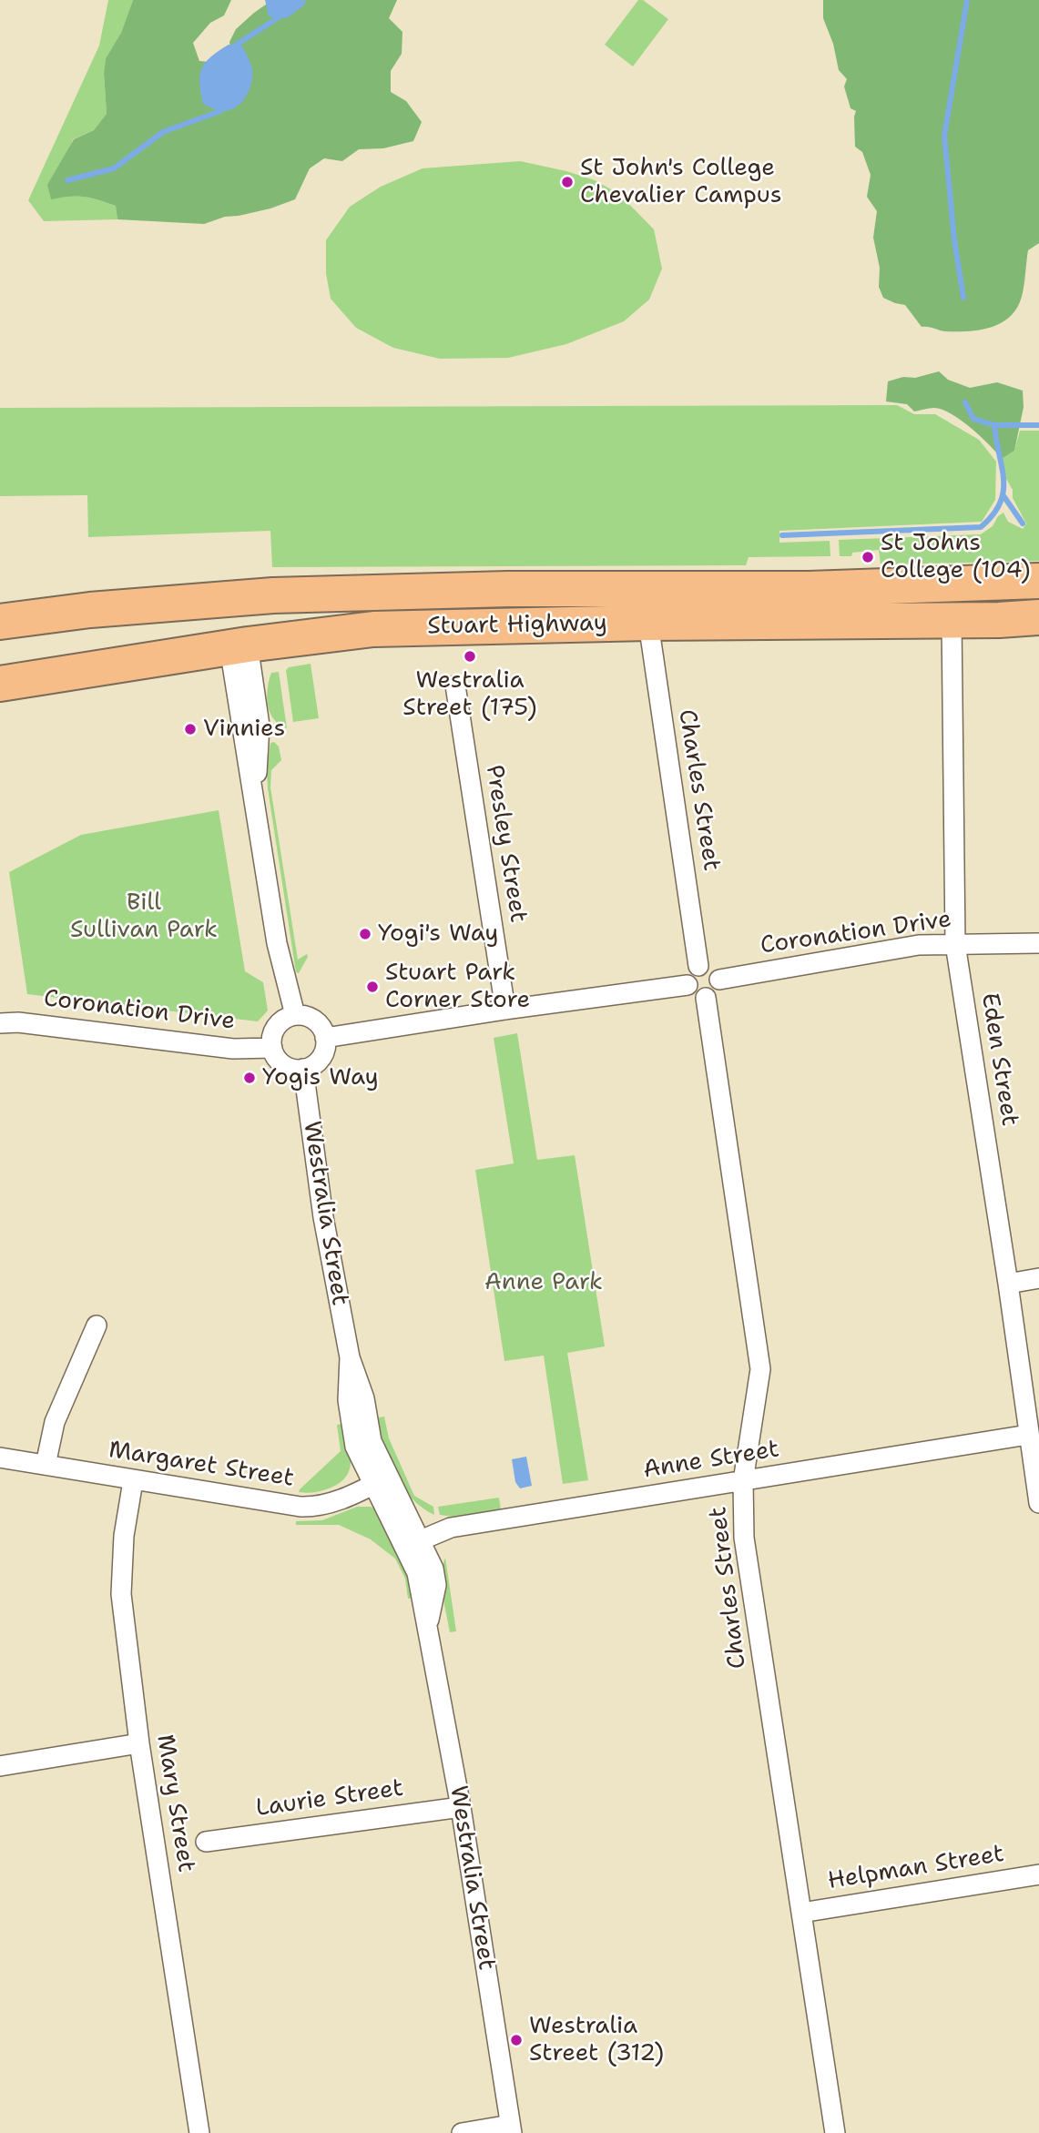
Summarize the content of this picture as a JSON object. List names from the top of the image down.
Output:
{
  "streets": {
    "highway": ["Stuart Highway"],
    "street": [
      "Charles Street",
      "Presley Street",
      "Coronation Drive",
      "Eden Street",
      "Westralia Street",
      "Anne Street",
      "Margaret Street",
      "Laurie Street",
      "Mary Street",
      "Helpman Street"
    ]
  },
  "crossings": [
    ["Stuart Highway", "Charles Street"],
    ["Stuart Highway", "Eden Street"],
    ["Charles Street", "Coronation Drive"],
    ["Charles Street", "Anne Street"],
    ["Charles Street", "Helpman Street"],
    ["Coronation Drive", "Eden Street"],
    ["Coronation Drive", "Westralia Street"],
    ["Eden Street", "Anne Street"],
    ["Westralia Street", "Anne Street"],
    ["Westralia Street", "Margaret Street"],
    ["Westralia Street", "Laurie Street"],
    ["Margaret Street", "Mary Street"]
  ],
  "parks": ["Bill Sullivan Park", "Anne Park"],
  "places": [
    "St John's College Chevalier Campus",
    "St Johns College (104)",
    "Westralia Street (175)",
    "Vinnies",
    "Yogi's Way",
    "Stuart Park Corner Store",
    "Yogis Way",
    "Westralia Street (312)"
  ]
}
